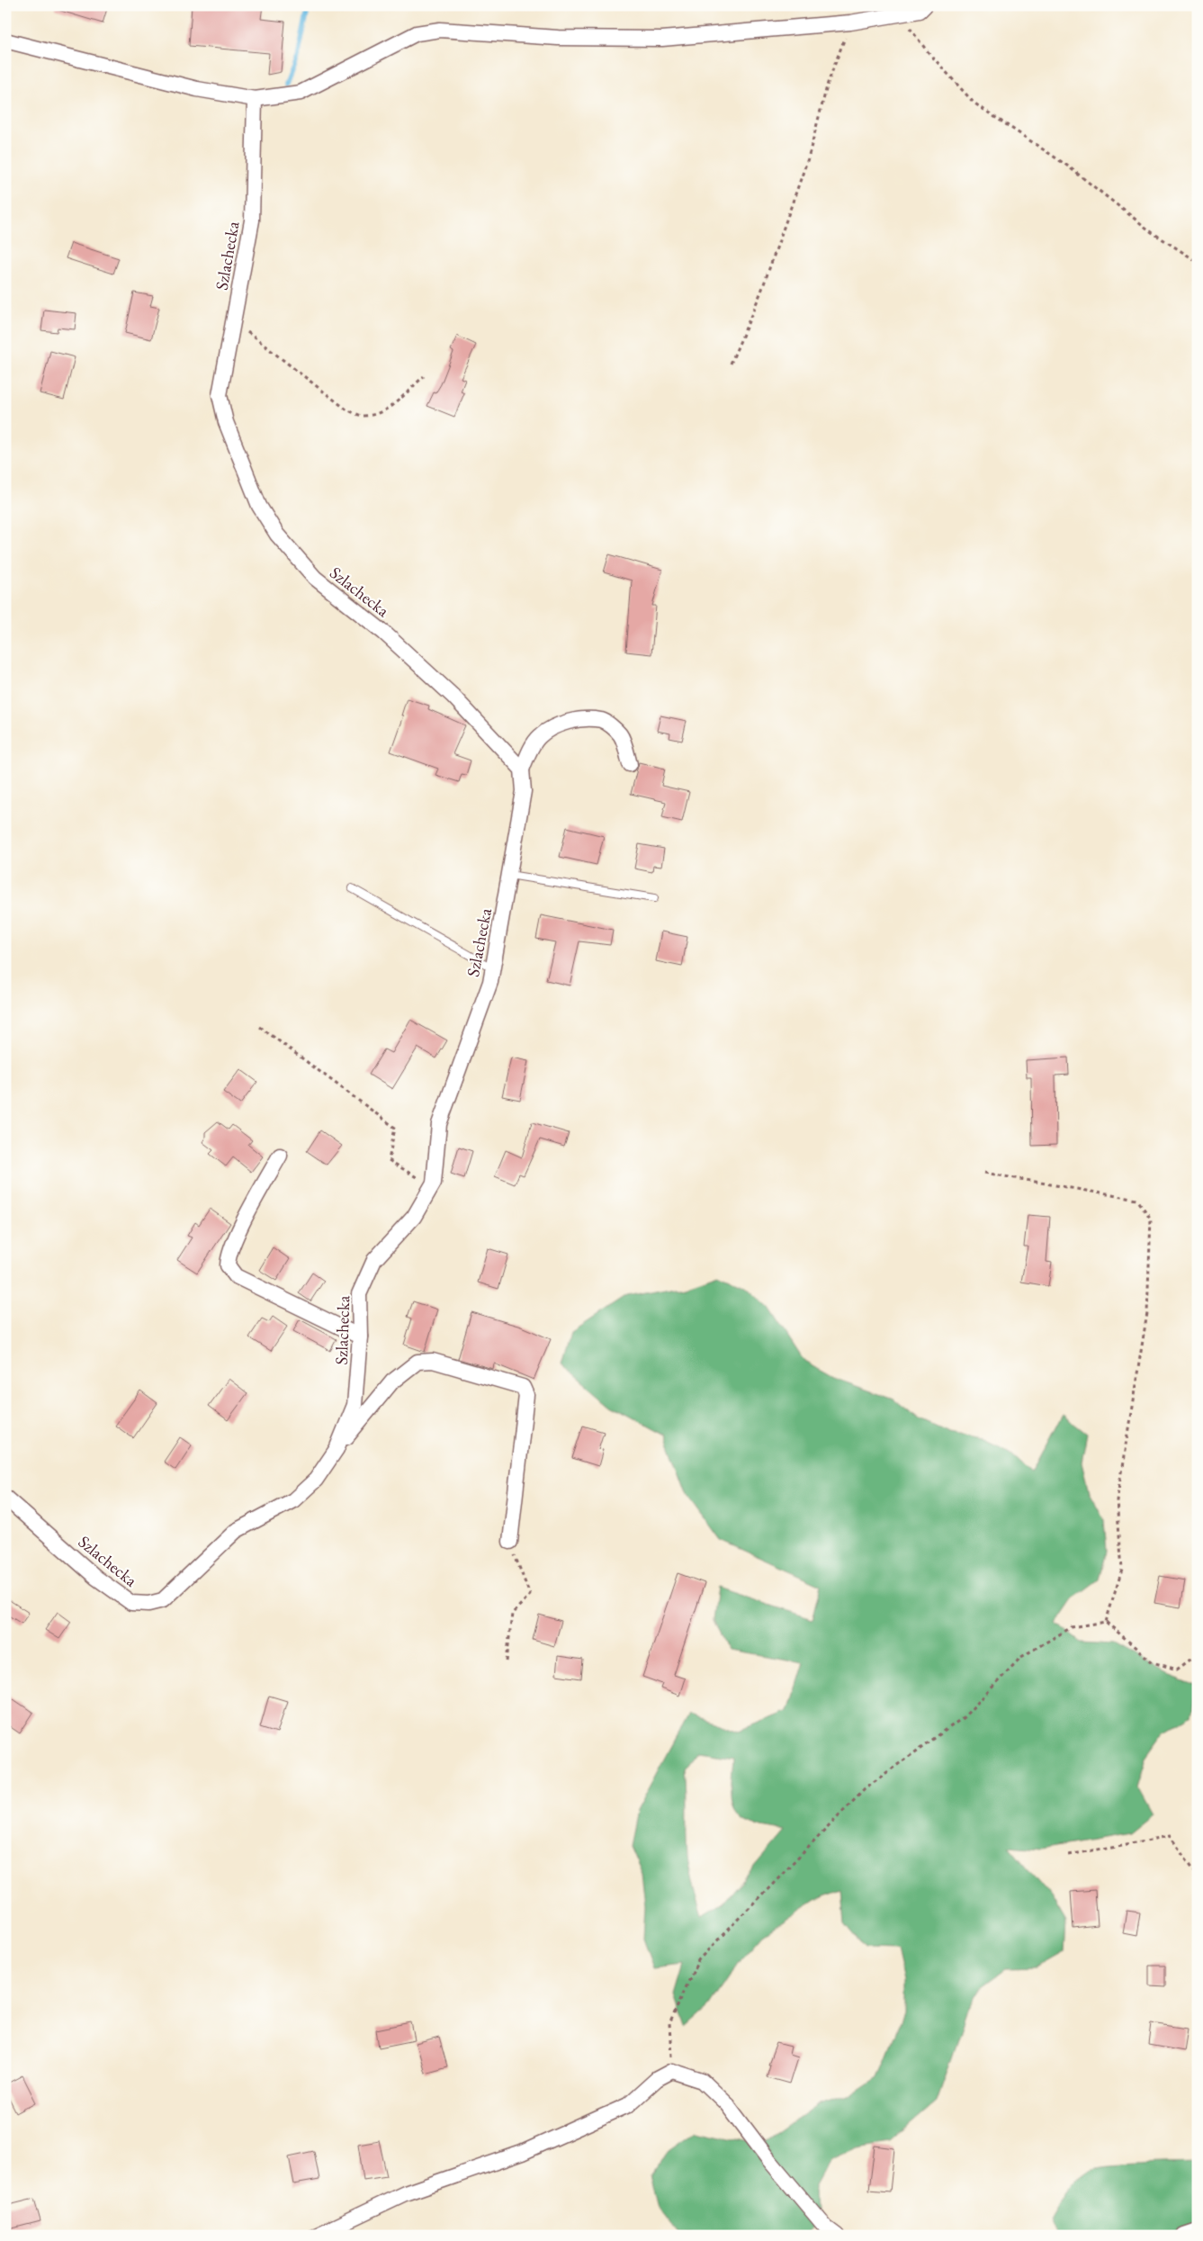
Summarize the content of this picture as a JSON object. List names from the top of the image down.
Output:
{
  "streets": {
    "street": ["Szlachecka"]
  }
}
